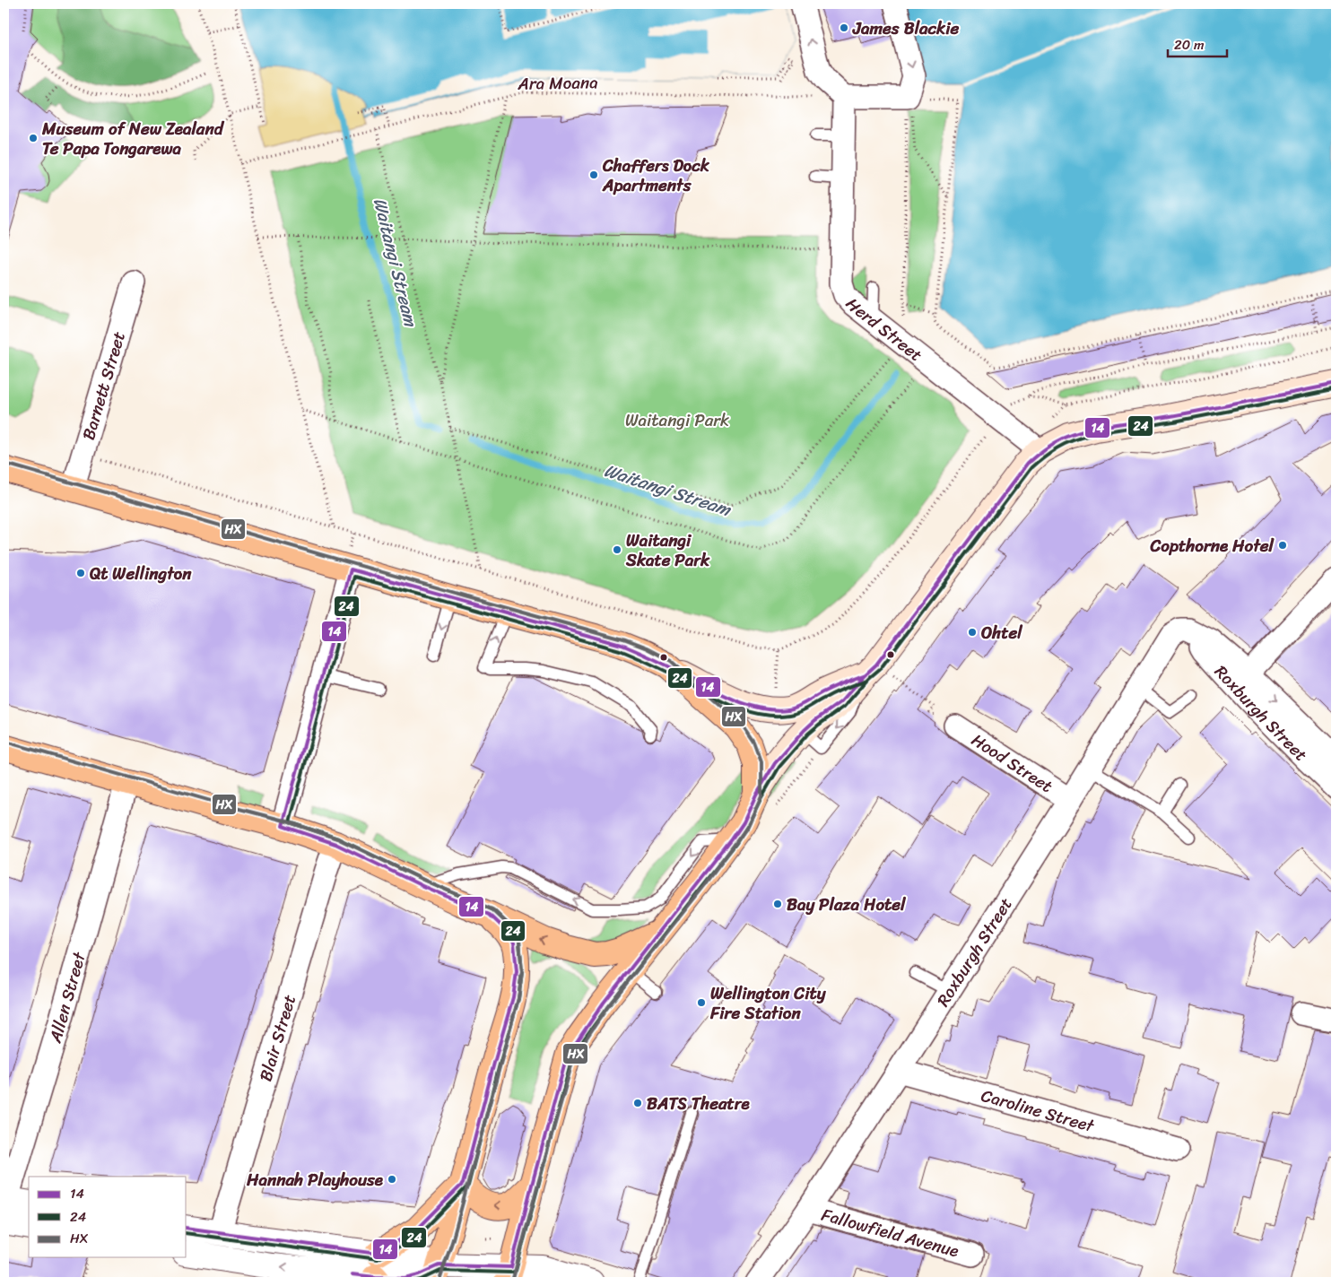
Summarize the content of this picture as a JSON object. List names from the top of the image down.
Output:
{
  "streets": {
    "street": [
      "Herd Street",
      "Barnett Street",
      "Roxburgh Street",
      "Hood Street",
      "Allen Street",
      "Blair Street",
      "Caroline Street",
      "Fallowfield Avenue"
    ],
    "path": ["Ara Moana"]
  },
  "crossings": [
    ["Ara Moana", "Herd Street"],
    ["Roxburgh Street", "Hood Street"],
    ["Roxburgh Street", "Caroline Street"],
    ["Roxburgh Street", "Fallowfield Avenue"]
  ],
  "water": ["Waitangi Stream"],
  "parks": ["Waitangi Park"],
  "places": [
    "James Blackie",
    "Museum of New Zealand Te Papa Tongarewa",
    "Chaffers Dock Apartments",
    "Copthorne Hotel",
    "Waitangi Skate Park",
    "Qt Wellington",
    "Ohtel",
    "Bay Plaza Hotel",
    "Wellington City Fire Station",
    "BATS Theatre",
    "Hannah Playhouse"
  ],
  "lines": ["transit line 14", "transit line 24", "transit line HX"],
  "legend": ["14", "24", "HX"],
  "scale_bar": "20 m"
}
